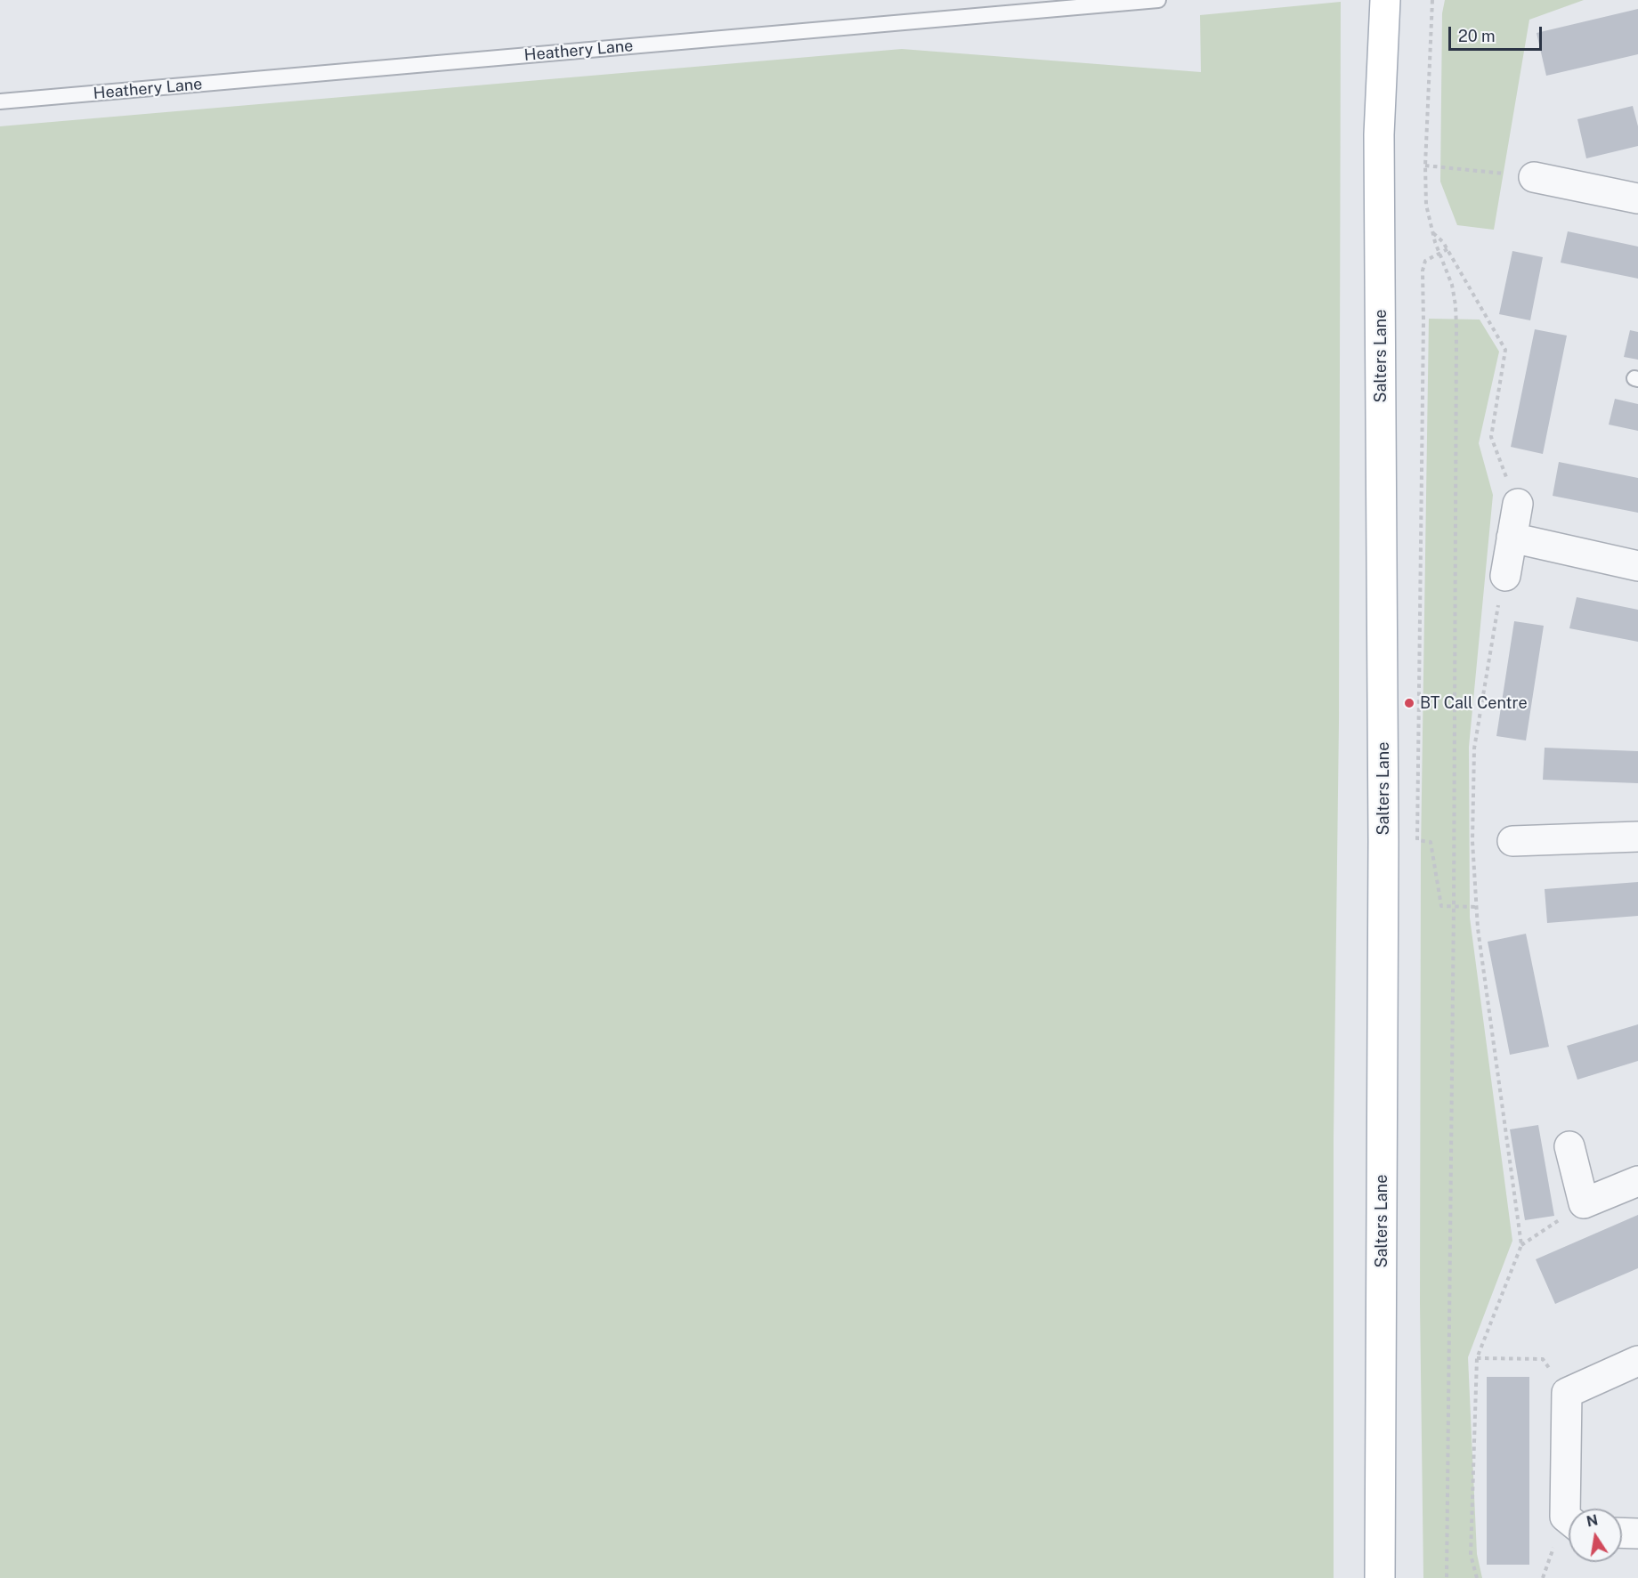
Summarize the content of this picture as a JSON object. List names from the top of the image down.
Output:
{
  "streets": {
    "main road": ["Salters Lane"],
    "lane": ["Heathery Lane"]
  },
  "places": ["BT Call Centre"],
  "scale_bar": "20 m",
  "north": "top"
}
